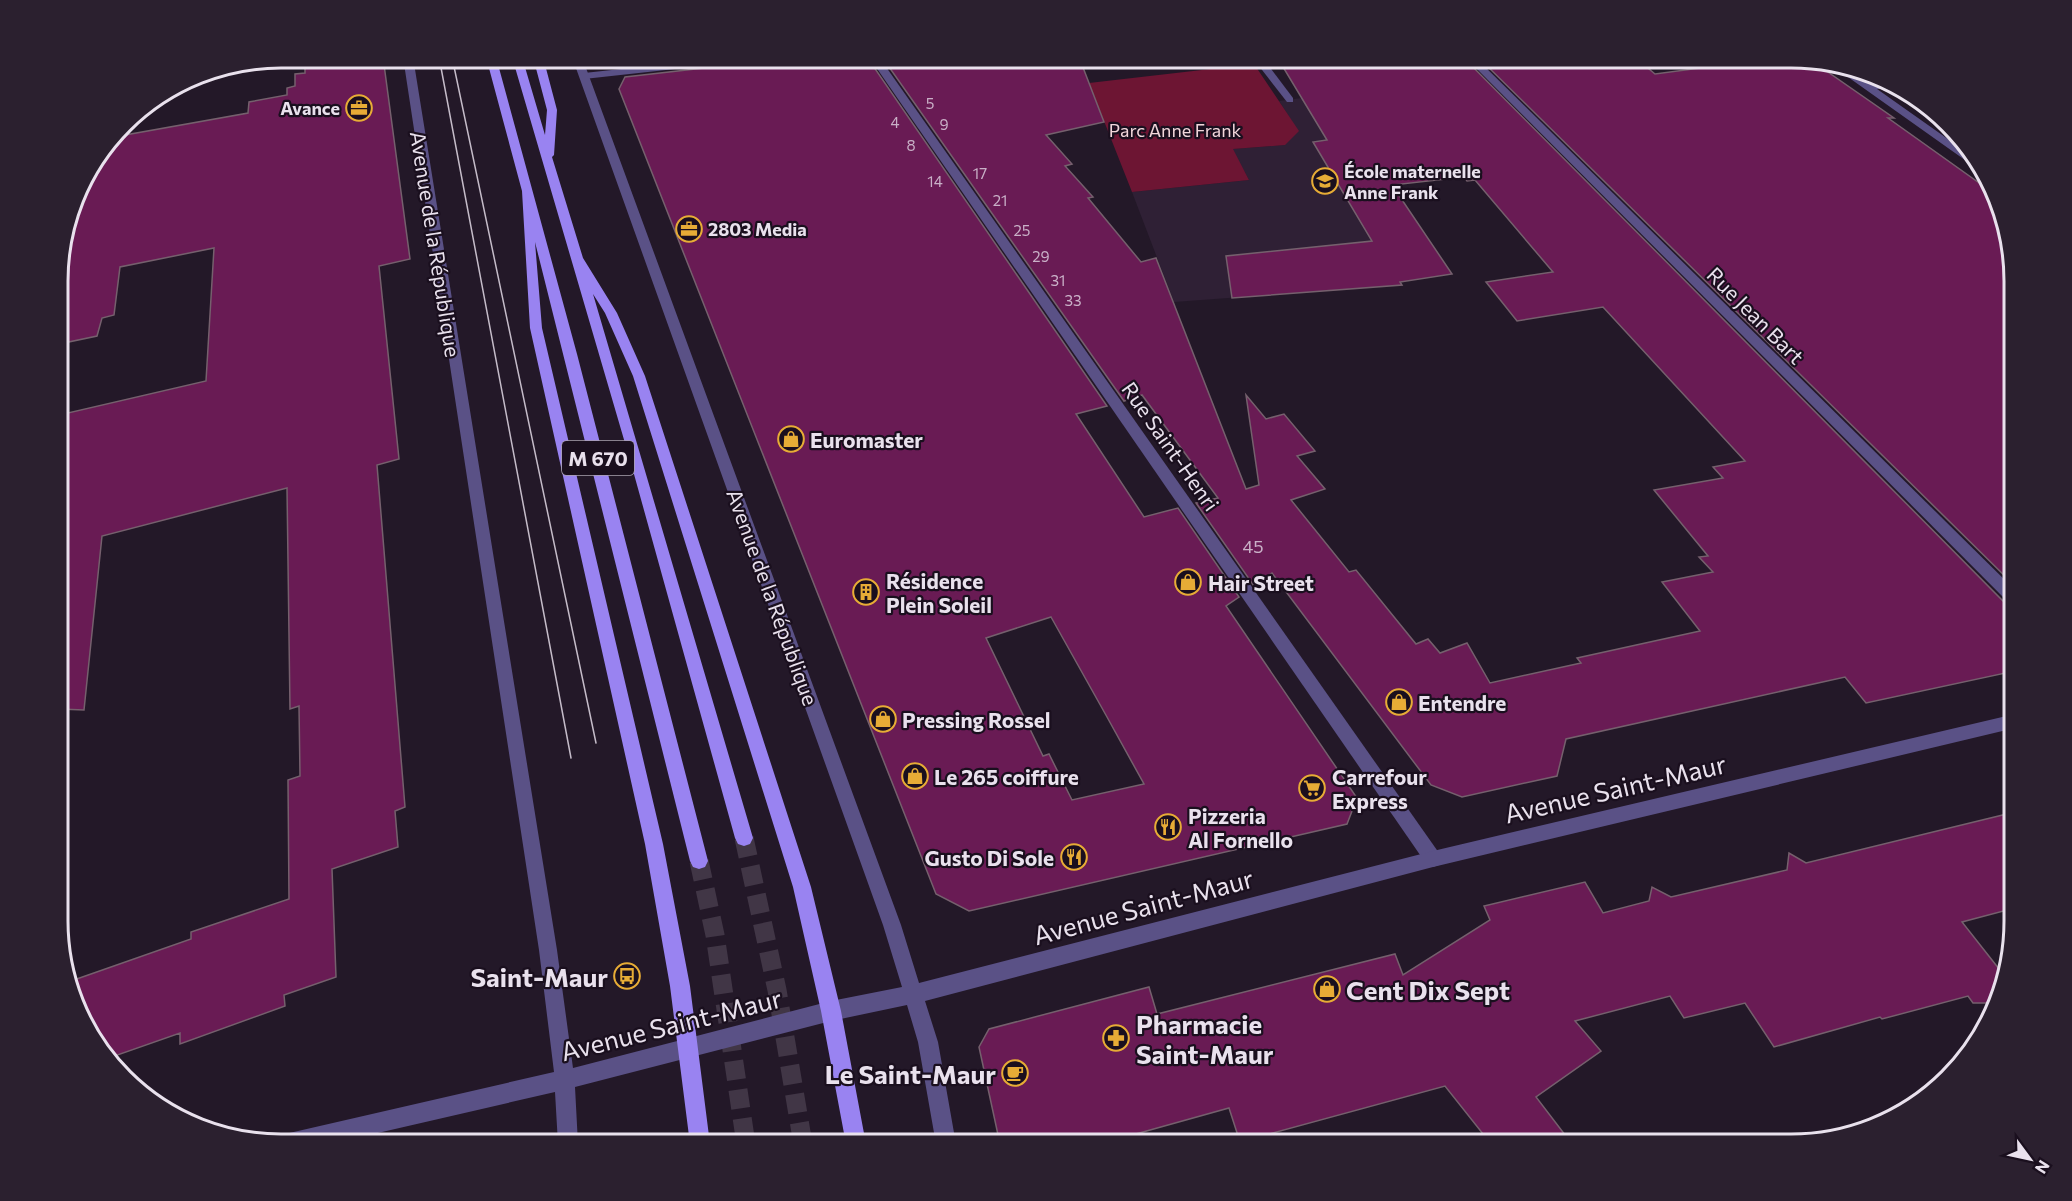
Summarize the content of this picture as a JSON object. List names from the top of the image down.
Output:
{
  "streets": {
    "main road": ["M 670"],
    "street": [
      "Avenue de la République",
      "Rue Jean Bart",
      "Rue Saint-Henri",
      "Avenue Saint-Maur"
    ]
  },
  "crossings": [
    ["Avenue de la République", "Avenue Saint-Maur"],
    ["Rue Saint-Henri", "Avenue Saint-Maur"]
  ],
  "parks": ["Parc Anne Frank"],
  "places": {
    "office": ["Avance", "2803 Media"],
    "school or university": ["École maternelle Anne Frank"],
    "shop": [
      "Euromaster",
      "Hair Street",
      "Entendre",
      "Pressing Rossel",
      "Le 265 coiffure",
      "Cent Dix Sept"
    ],
    "building": ["Résidence Plein Soleil"],
    "supermarket": ["Carrefour Express"],
    "restaurant": ["Pizzeria Al Fornello", "Gusto Di Sole"],
    "bus stop": ["Saint-Maur"],
    "pharmacy": ["Pharmacie Saint-Maur"],
    "cafe": ["Le Saint-Maur"]
  },
  "house_numbers": [
    "5",
    "4",
    "9",
    "8",
    "17",
    "14",
    "21",
    "25",
    "29",
    "31",
    "33",
    "45"
  ],
  "north": "bottom right"
}
